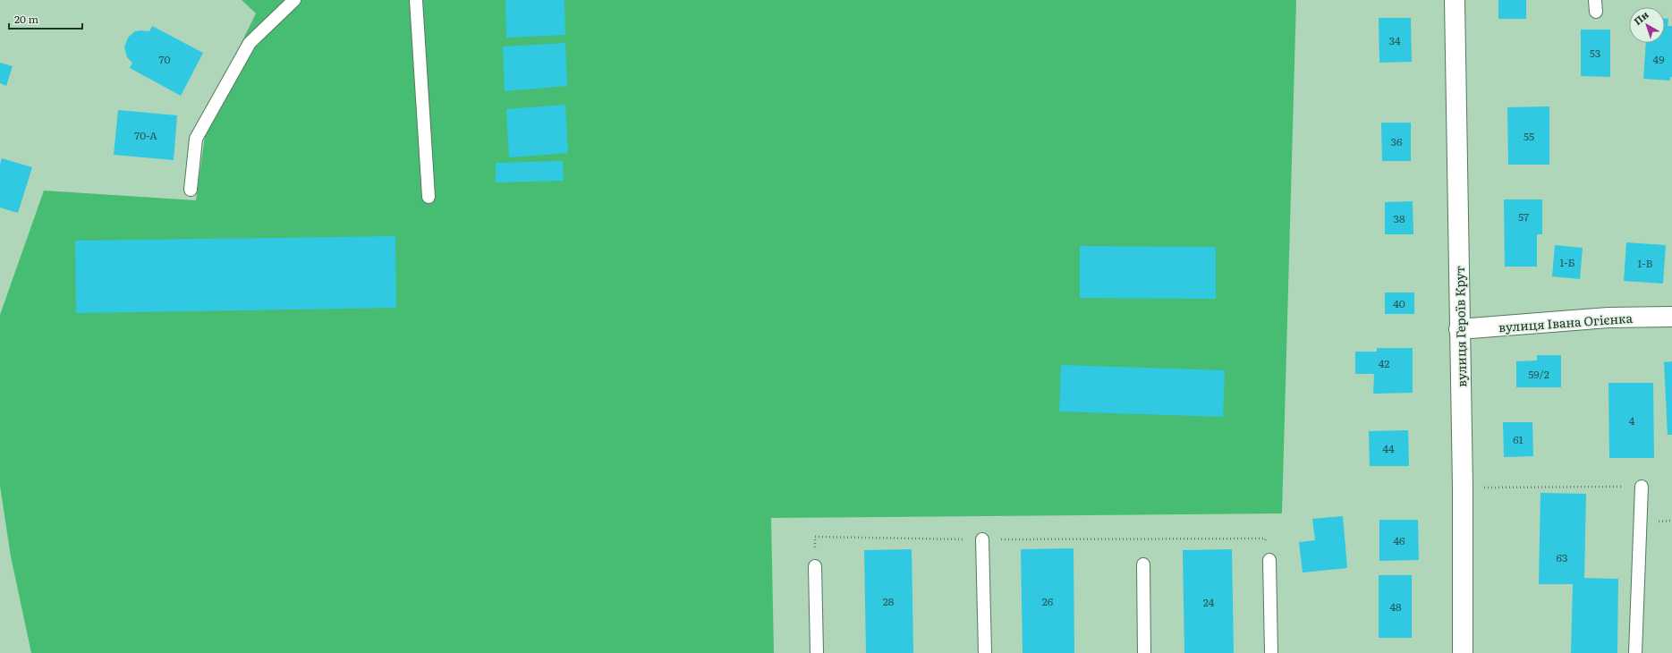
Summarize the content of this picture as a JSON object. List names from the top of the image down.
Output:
{
  "streets": {
    "street": ["вулиця Івана Огієнка", "вулиця Героїв Крут"]
  },
  "crossings": [
    ["вулиця Івана Огієнка", "вулиця Героїв Крут"]
  ],
  "house_numbers": [
    "34",
    "53",
    "70",
    "49",
    "70-А",
    "55",
    "36",
    "57",
    "38",
    "1-Б",
    "1-В",
    "40",
    "42",
    "59/2",
    "4",
    "61",
    "44",
    "46",
    "63",
    "28",
    "26",
    "24",
    "48"
  ],
  "scale_bar": "20 m",
  "north": "top left"
}
